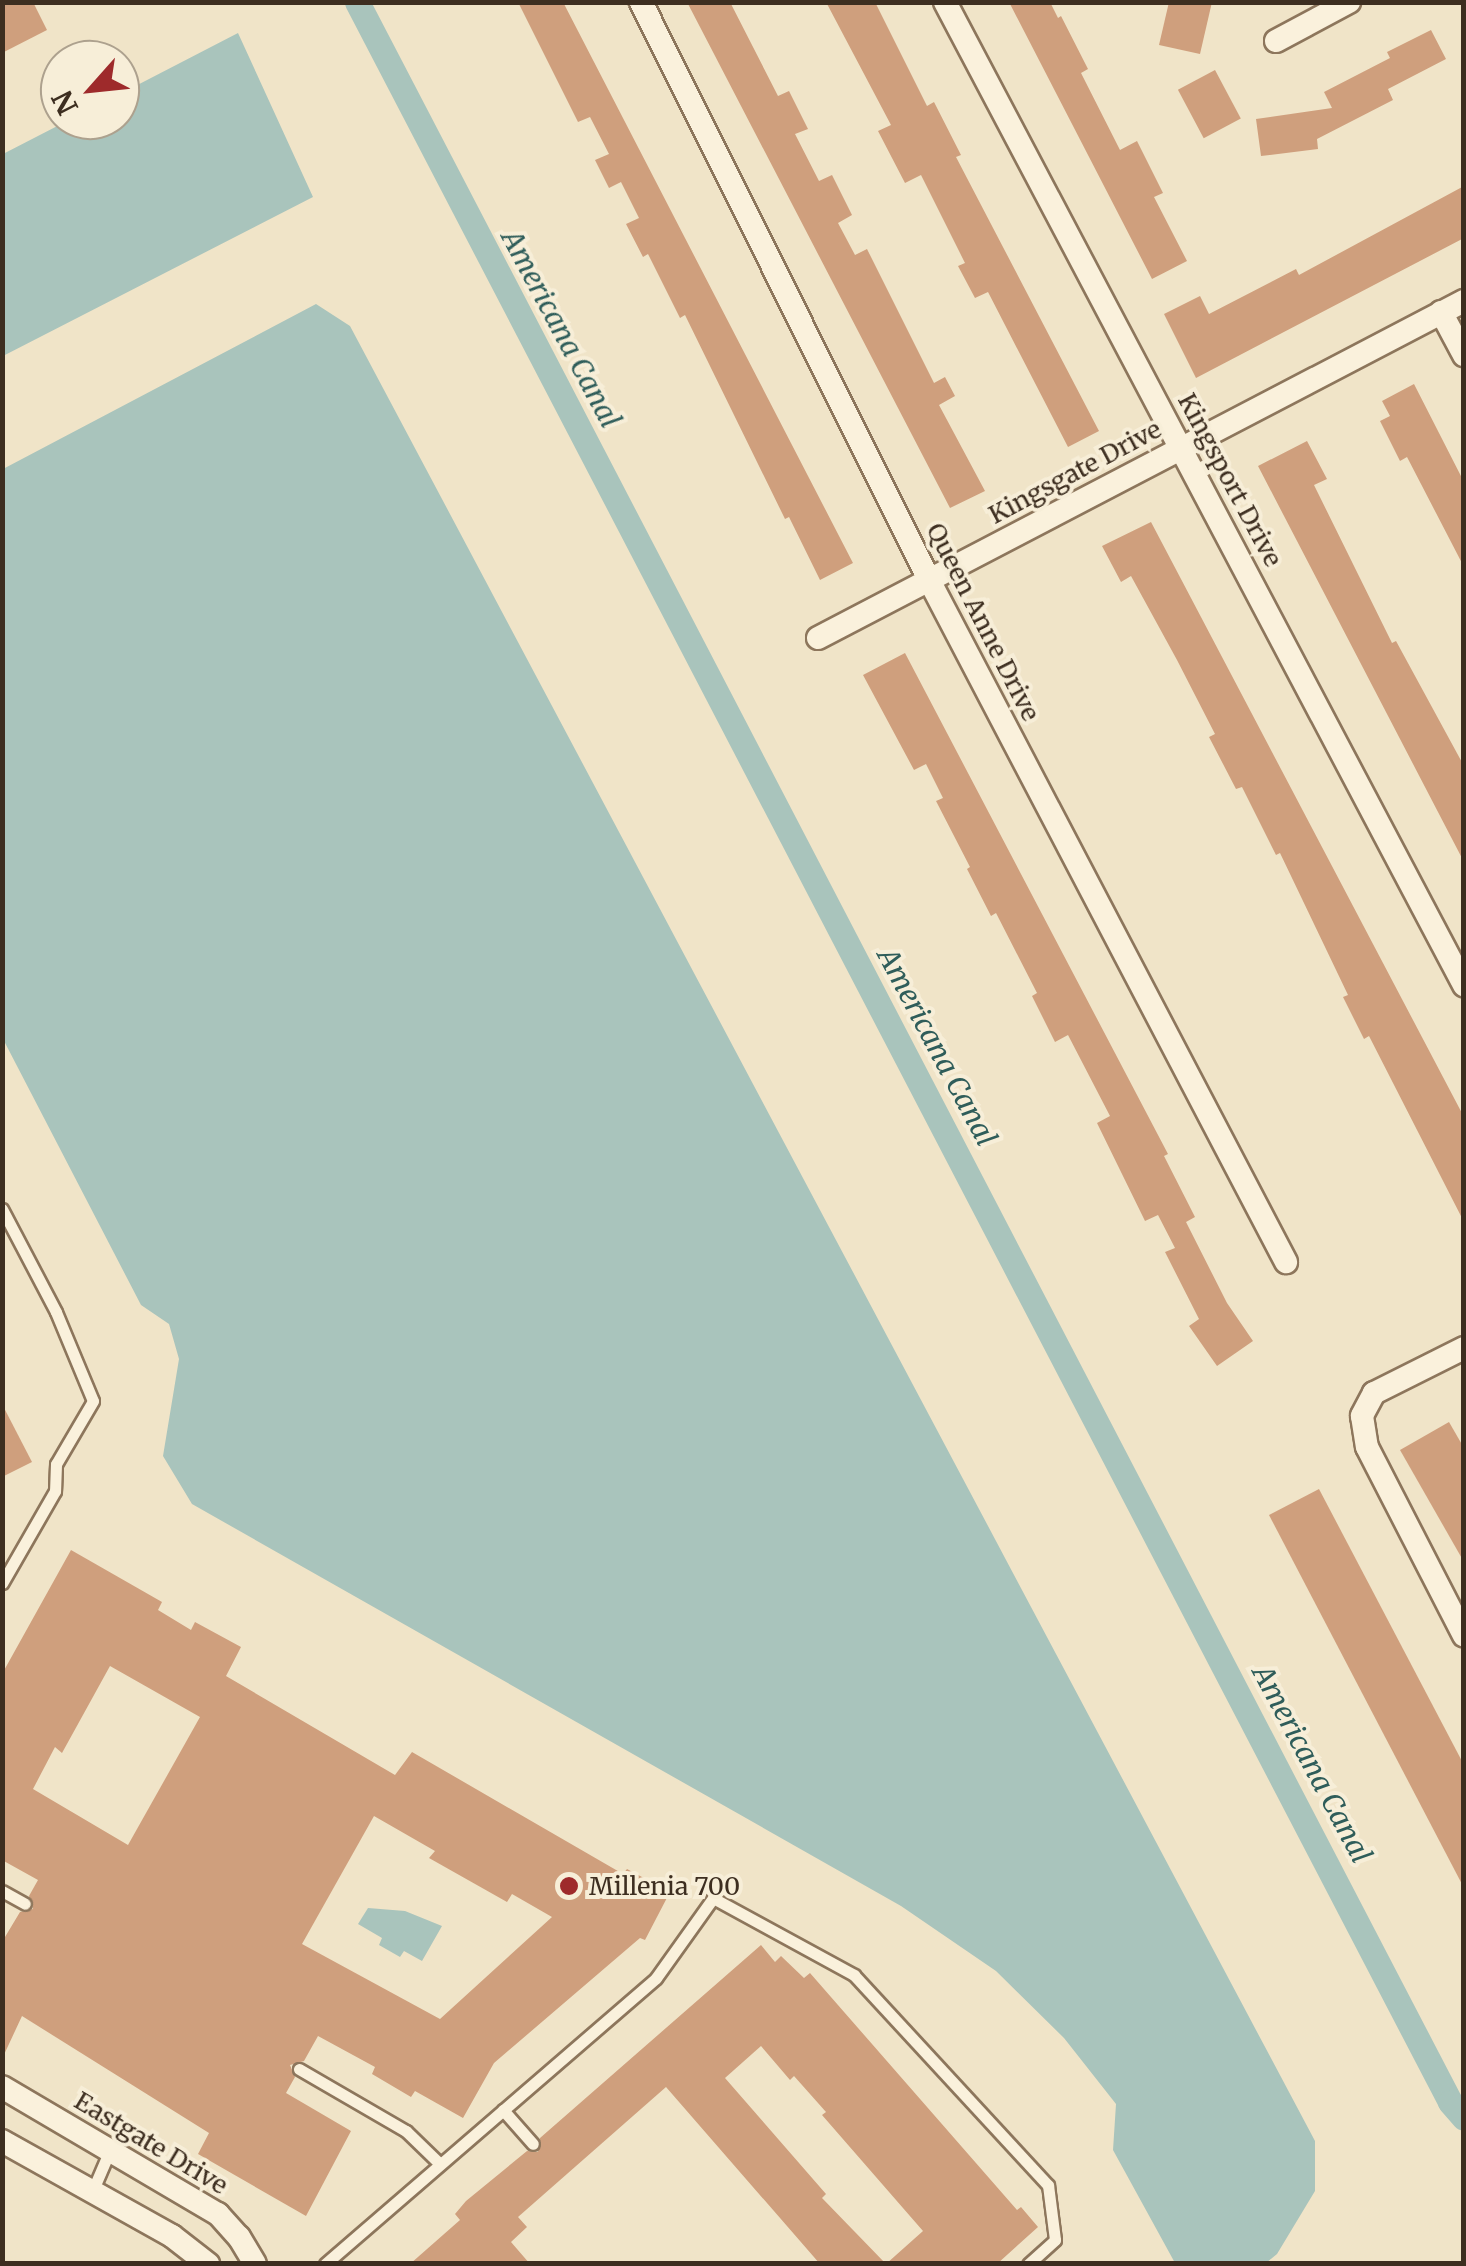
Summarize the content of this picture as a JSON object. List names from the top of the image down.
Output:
{
  "streets": {
    "street": [
      "Kingsgate Drive",
      "Kingsport Drive",
      "Queen Anne Drive",
      "Eastgate Drive"
    ]
  },
  "crossings": [
    ["Kingsgate Drive", "Kingsport Drive"],
    ["Kingsgate Drive", "Queen Anne Drive"]
  ],
  "water": ["Americana Canal"],
  "places": ["Millenia 700"],
  "north": "bottom left"
}
